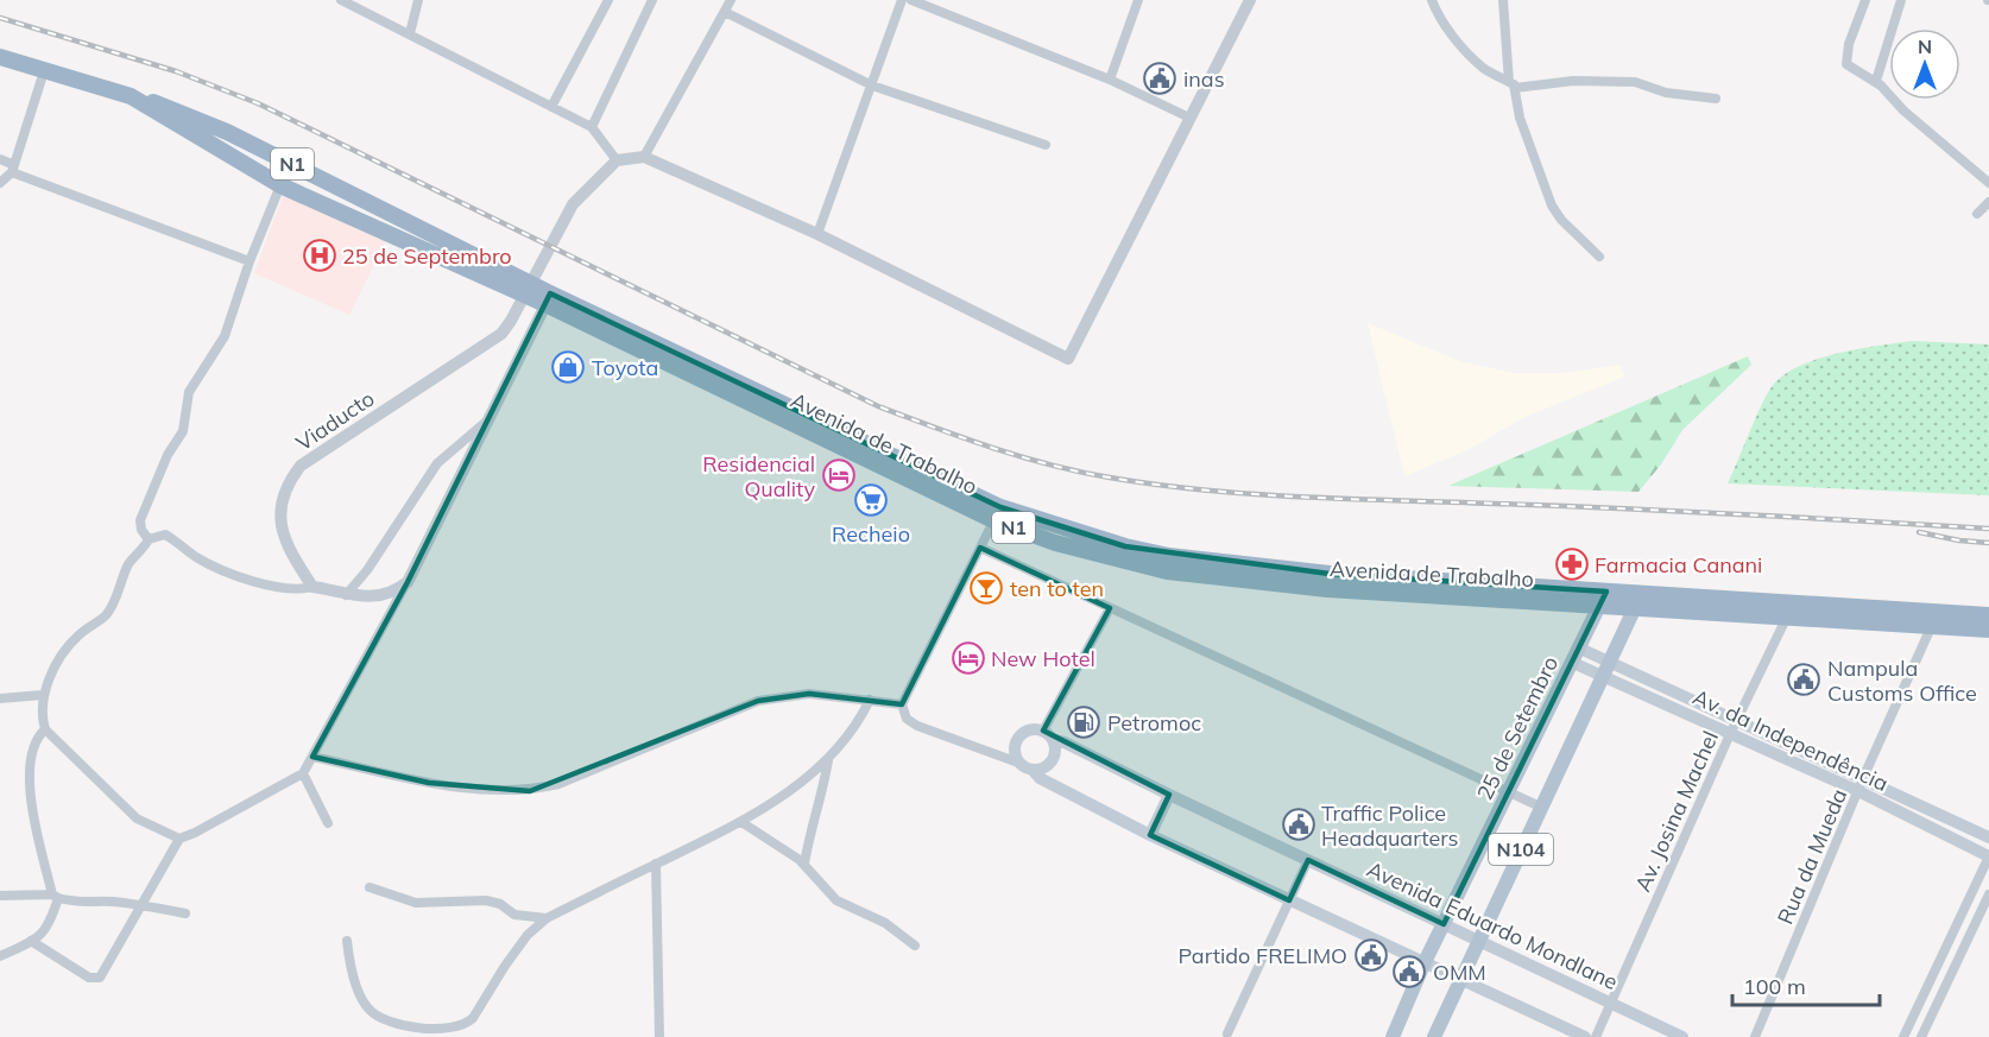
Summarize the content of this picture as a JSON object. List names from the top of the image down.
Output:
{
  "streets": {
    "highway": ["N1", "Avenida de Trabalho"],
    "main road": [
      "25 de Setembro",
      "Av. da Independência",
      "N104",
      "Avenida Eduardo Mondlane"
    ],
    "street": ["Viaducto", "Av. Josina Machel", "Rua da Mueda"]
  },
  "crossings": [
    ["Avenida de Trabalho", "25 de Setembro"],
    ["Avenida de Trabalho", "Av. Josina Machel"],
    ["Avenida de Trabalho", "N104"],
    ["Avenida de Trabalho", "Rua da Mueda"],
    ["25 de Setembro", "Av. da Independência"],
    ["25 de Setembro", "Avenida Eduardo Mondlane"],
    ["Av. da Independência", "Av. Josina Machel"],
    ["Av. da Independência", "N104"],
    ["Av. da Independência", "Rua da Mueda"],
    ["Av. Josina Machel", "Avenida Eduardo Mondlane"],
    ["N104", "Avenida Eduardo Mondlane"]
  ],
  "places": {
    "public building": [
      "inas",
      "Nampula Customs Office",
      "Traffic Police Headquarters",
      "Partido FRELIMO",
      "OMM"
    ],
    "hospital": ["25 de Septembro"],
    "shop": ["Toyota"],
    "hotel": ["Residencial Quality", "New Hotel"],
    "supermarket": ["Recheio"],
    "pharmacy": ["Farmacia Canani"],
    "bar": ["ten to ten"],
    "fuel station": ["Petromoc"]
  },
  "scale_bar": "100 m",
  "north": "top"
}
